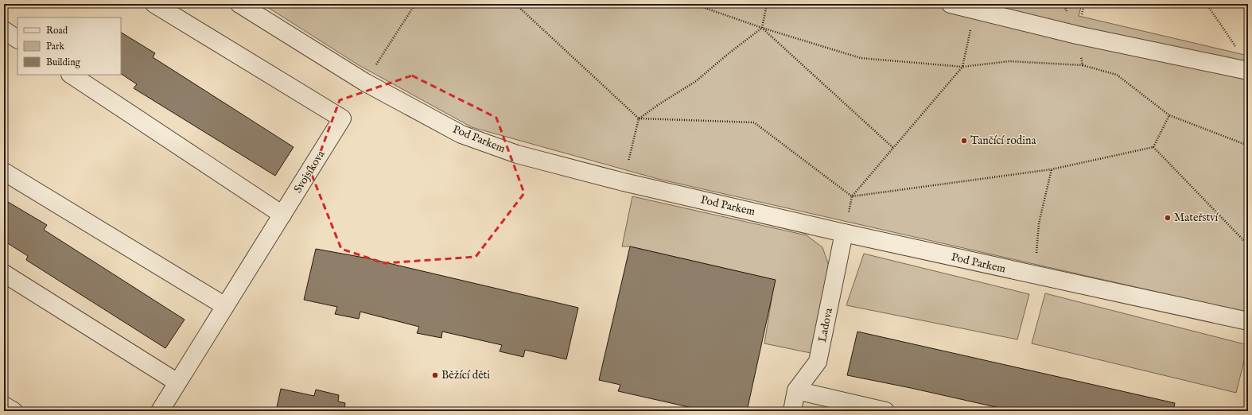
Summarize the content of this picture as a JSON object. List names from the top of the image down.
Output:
{
  "streets": {
    "street": ["Pod Parkem", "Svojsíkova", "Ladova"]
  },
  "crossings": [
    ["Pod Parkem", "Ladova"]
  ],
  "places": ["Tančící rodina", "Mateřství", "Běžící děti"],
  "legend": ["Road", "Park", "Building"]
}
